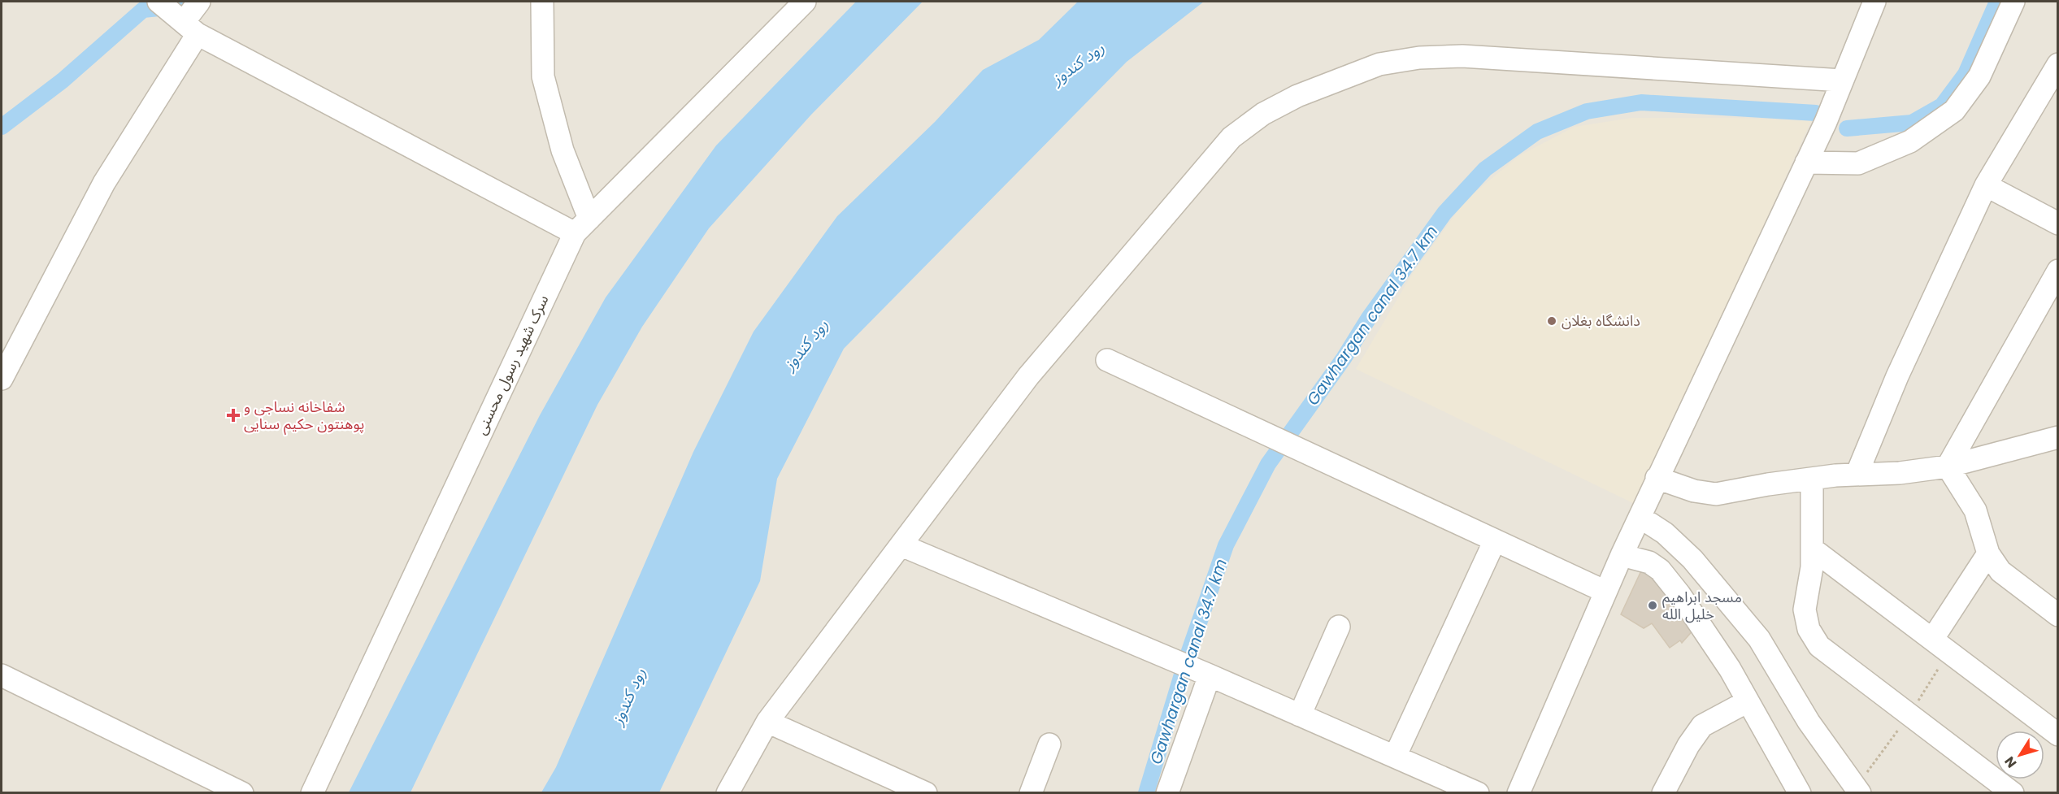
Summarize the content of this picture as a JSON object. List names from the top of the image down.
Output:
{
  "streets": {
    "street": ["سرک شهید رسول محسنی"]
  },
  "water": ["رود کندوز", "Gawhargan canal 34.7 km"],
  "places": {
    "other": ["دانشگاه بغلان", "مسجد ابراهیم خلیل الله"],
    "health": ["شفاخانه نساجی و پوهنتون حکیم سنایی"]
  },
  "north": "bottom left"
}
